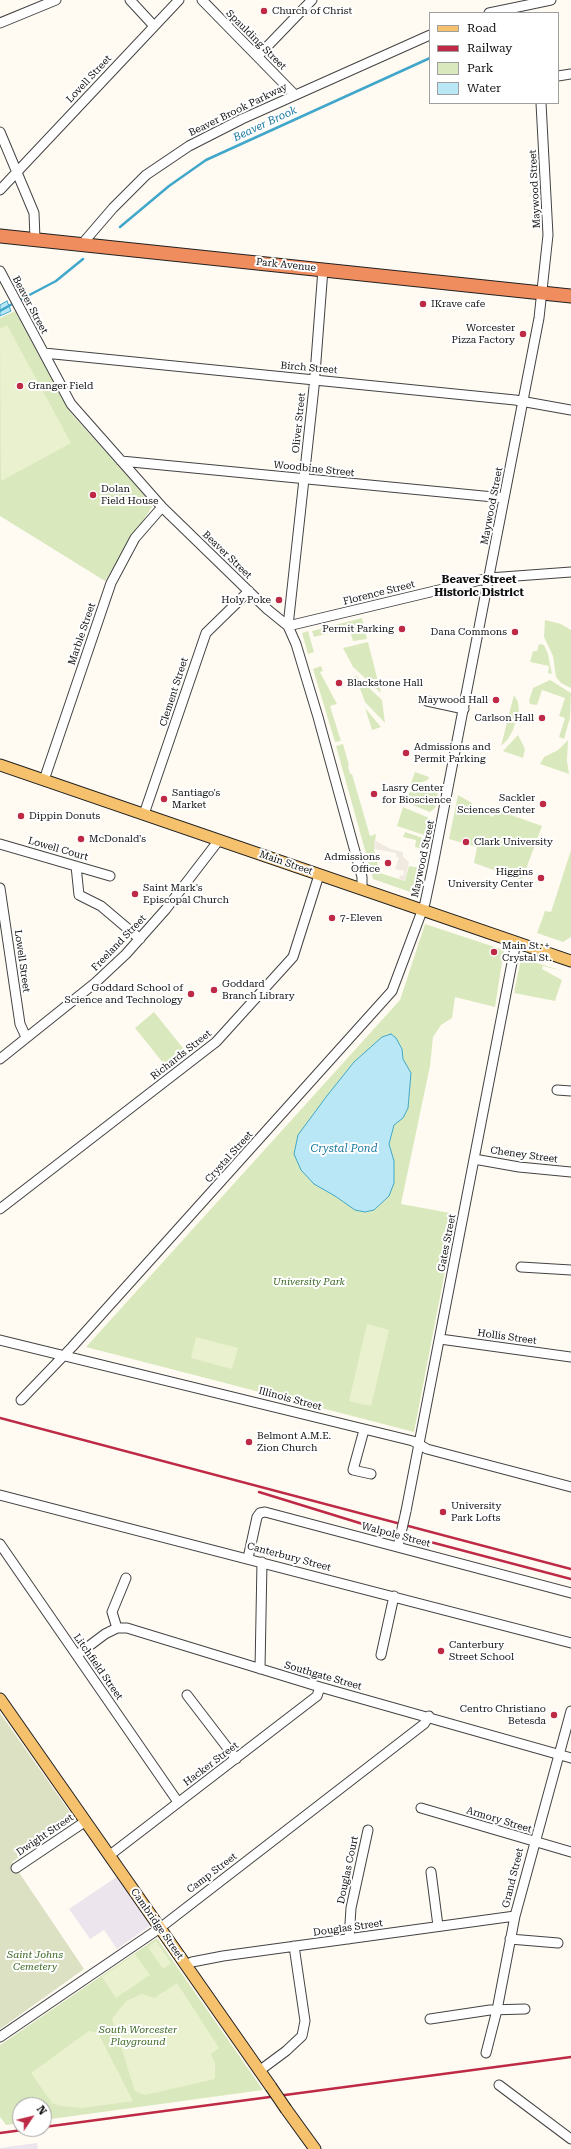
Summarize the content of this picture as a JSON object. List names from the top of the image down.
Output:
{
  "streets": {
    "highway": ["Park Avenue"],
    "main road": ["Main Street", "Cambridge Street"],
    "street": [
      "Spaulding Street",
      "Lovell Street",
      "Beaver Brook Parkway",
      "Maywood Street",
      "Beaver Street",
      "Birch Street",
      "Oliver Street",
      "Woodbine Street",
      "Florence Street",
      "Marble Street",
      "Clement Street",
      "Lowell Court",
      "Freeland Street",
      "Lowell Street",
      "Richards Street",
      "Cheney Street",
      "Crystal Street",
      "Gates Street",
      "Hollis Street",
      "Illinois Street",
      "Walpole Street",
      "Canterbury Street",
      "Litchfield Street",
      "Southgate Street",
      "Hacker Street",
      "Armory Street",
      "Dwight Street",
      "Douglas Court",
      "Camp Street",
      "Grand Street",
      "Douglas Street"
    ]
  },
  "crossings": [
    ["Spaulding Street", "Beaver Brook Parkway"],
    ["Beaver Brook Parkway", "Park Avenue"],
    ["Maywood Street", "Park Avenue"],
    ["Maywood Street", "Birch Street"],
    ["Maywood Street", "Woodbine Street"],
    ["Maywood Street", "Florence Street"],
    ["Maywood Street", "Main Street"],
    ["Maywood Street", "Crystal Street"],
    ["Park Avenue", "Oliver Street"],
    ["Beaver Street", "Birch Street"],
    ["Beaver Street", "Oliver Street"],
    ["Beaver Street", "Woodbine Street"],
    ["Beaver Street", "Florence Street"],
    ["Beaver Street", "Marble Street"],
    ["Beaver Street", "Clement Street"],
    ["Beaver Street", "Main Street"],
    ["Birch Street", "Oliver Street"],
    ["Oliver Street", "Woodbine Street"],
    ["Oliver Street", "Florence Street"],
    ["Marble Street", "Main Street"],
    ["Clement Street", "Main Street"],
    ["Main Street", "Freeland Street"],
    ["Main Street", "Richards Street"],
    ["Main Street", "Crystal Street"],
    ["Main Street", "Gates Street"],
    ["Freeland Street", "Lowell Street"],
    ["Cheney Street", "Gates Street"],
    ["Crystal Street", "Illinois Street"],
    ["Gates Street", "Hollis Street"],
    ["Gates Street", "Illinois Street"],
    ["Gates Street", "Walpole Street"],
    ["Walpole Street", "Canterbury Street"],
    ["Litchfield Street", "Hacker Street"],
    ["Southgate Street", "Hacker Street"],
    ["Southgate Street", "Camp Street"],
    ["Southgate Street", "Grand Street"],
    ["Hacker Street", "Cambridge Street"],
    ["Armory Street", "Grand Street"],
    ["Dwight Street", "Cambridge Street"],
    ["Douglas Court", "Douglas Street"],
    ["Camp Street", "Cambridge Street"],
    ["Grand Street", "Douglas Street"],
    ["Cambridge Street", "Douglas Street"]
  ],
  "districts": ["Beaver Street Historic District"],
  "water": ["Beaver Brook", "Crystal Pond"],
  "parks": ["University Park", "Saint Johns Cemetery", "South Worcester Playground"],
  "places": [
    "Church of Christ",
    "IKrave cafe",
    "Worcester Pizza Factory",
    "Granger Field",
    "Dolan Field House",
    "Holy Poke",
    "Permit Parking",
    "Dana Commons",
    "Blackstone Hall",
    "Maywood Hall",
    "Carlson Hall",
    "Admissions and Permit Parking",
    "Lasry Center for Bioscience",
    "Santiago's Market",
    "Sackler Sciences Center",
    "Dippin Donuts",
    "McDonald's",
    "Clark University",
    "Admissions Office",
    "Higgins University Center",
    "Saint Mark's Episcopal Church",
    "7-Eleven",
    "Main St. + Crystal St.",
    "Goddard Branch Library",
    "Goddard School of Science and Technology",
    "Belmont A.M.E. Zion Church",
    "University Park Lofts",
    "Canterbury Street School",
    "Centro Christiano Betesda"
  ],
  "legend": [
    "Road",
    "Railway",
    "Park",
    "Water"
  ],
  "north": "top right"
}
